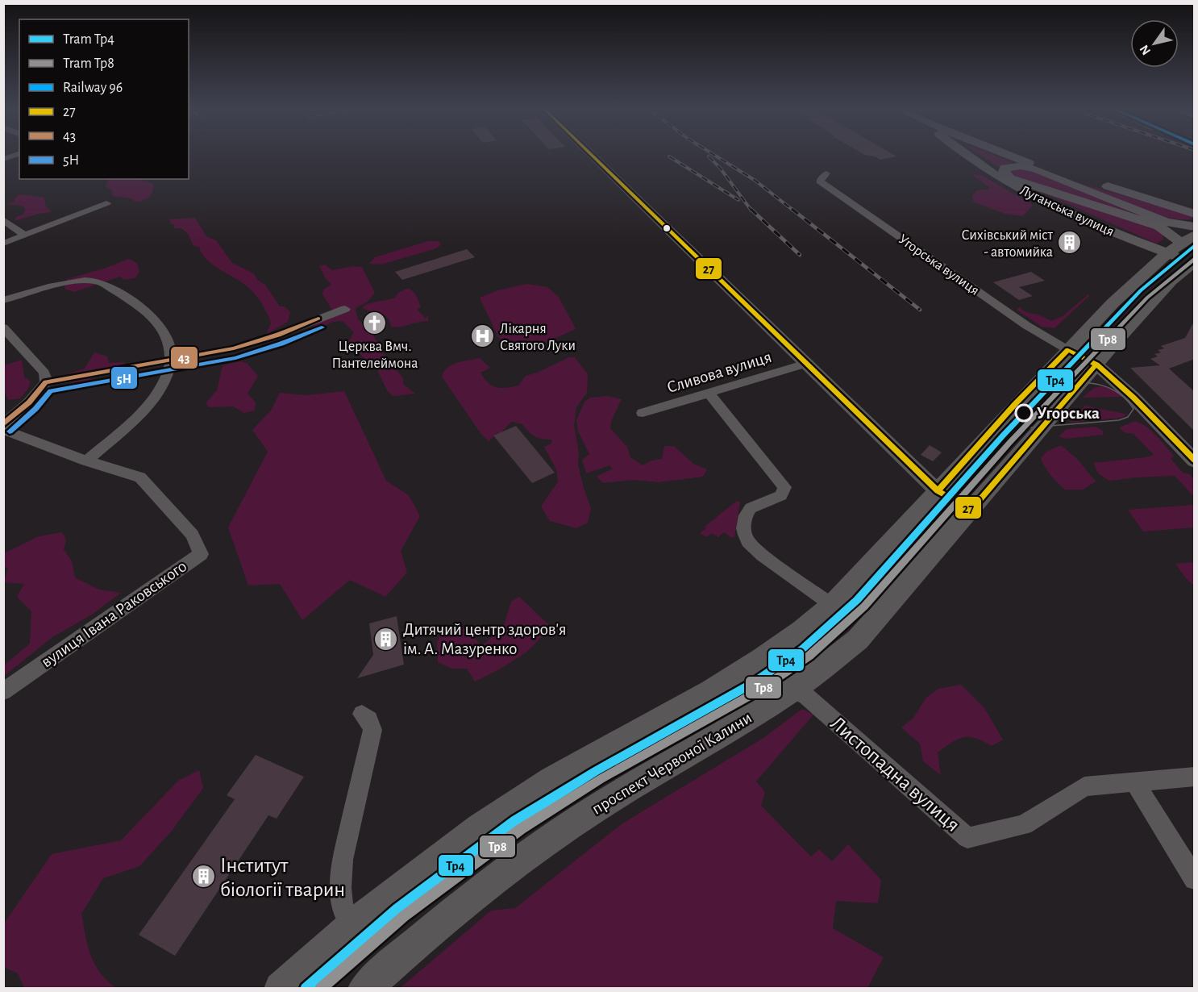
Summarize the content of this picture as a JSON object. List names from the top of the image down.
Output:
{
  "streets": {
    "main road": ["Луганська вулиця", "проспект Червоної Калини"],
    "street": [
      "Угорська вулиця",
      "Сливова вулиця",
      "вулиця Івана Раковського",
      "Листопадна вулиця"
    ]
  },
  "crossings": [
    ["Луганська вулиця", "проспект Червоної Калини"],
    ["проспект Червоної Калини", "Листопадна вулиця"]
  ],
  "places": {
    "building": ["Сихівський міст - автомийка", "Дитячий центр здоров'я ім. А. Мазуренко", "Інститут біології тварин"],
    "church": ["Церква Вмч. Пантелеймона"],
    "hospital": ["Лікарня Святого Луки"],
    "other": ["Угорська"]
  },
  "lines": [
    "transit line 27",
    "tram line Тр4",
    "tram line Тр8",
    "transit line 43",
    "transit line 5Н"
  ],
  "legend": [
    "Tram Тр4",
    "Tram Тр8",
    "Railway 96",
    "27",
    "43",
    "5Н"
  ],
  "north": "bottom left"
}
